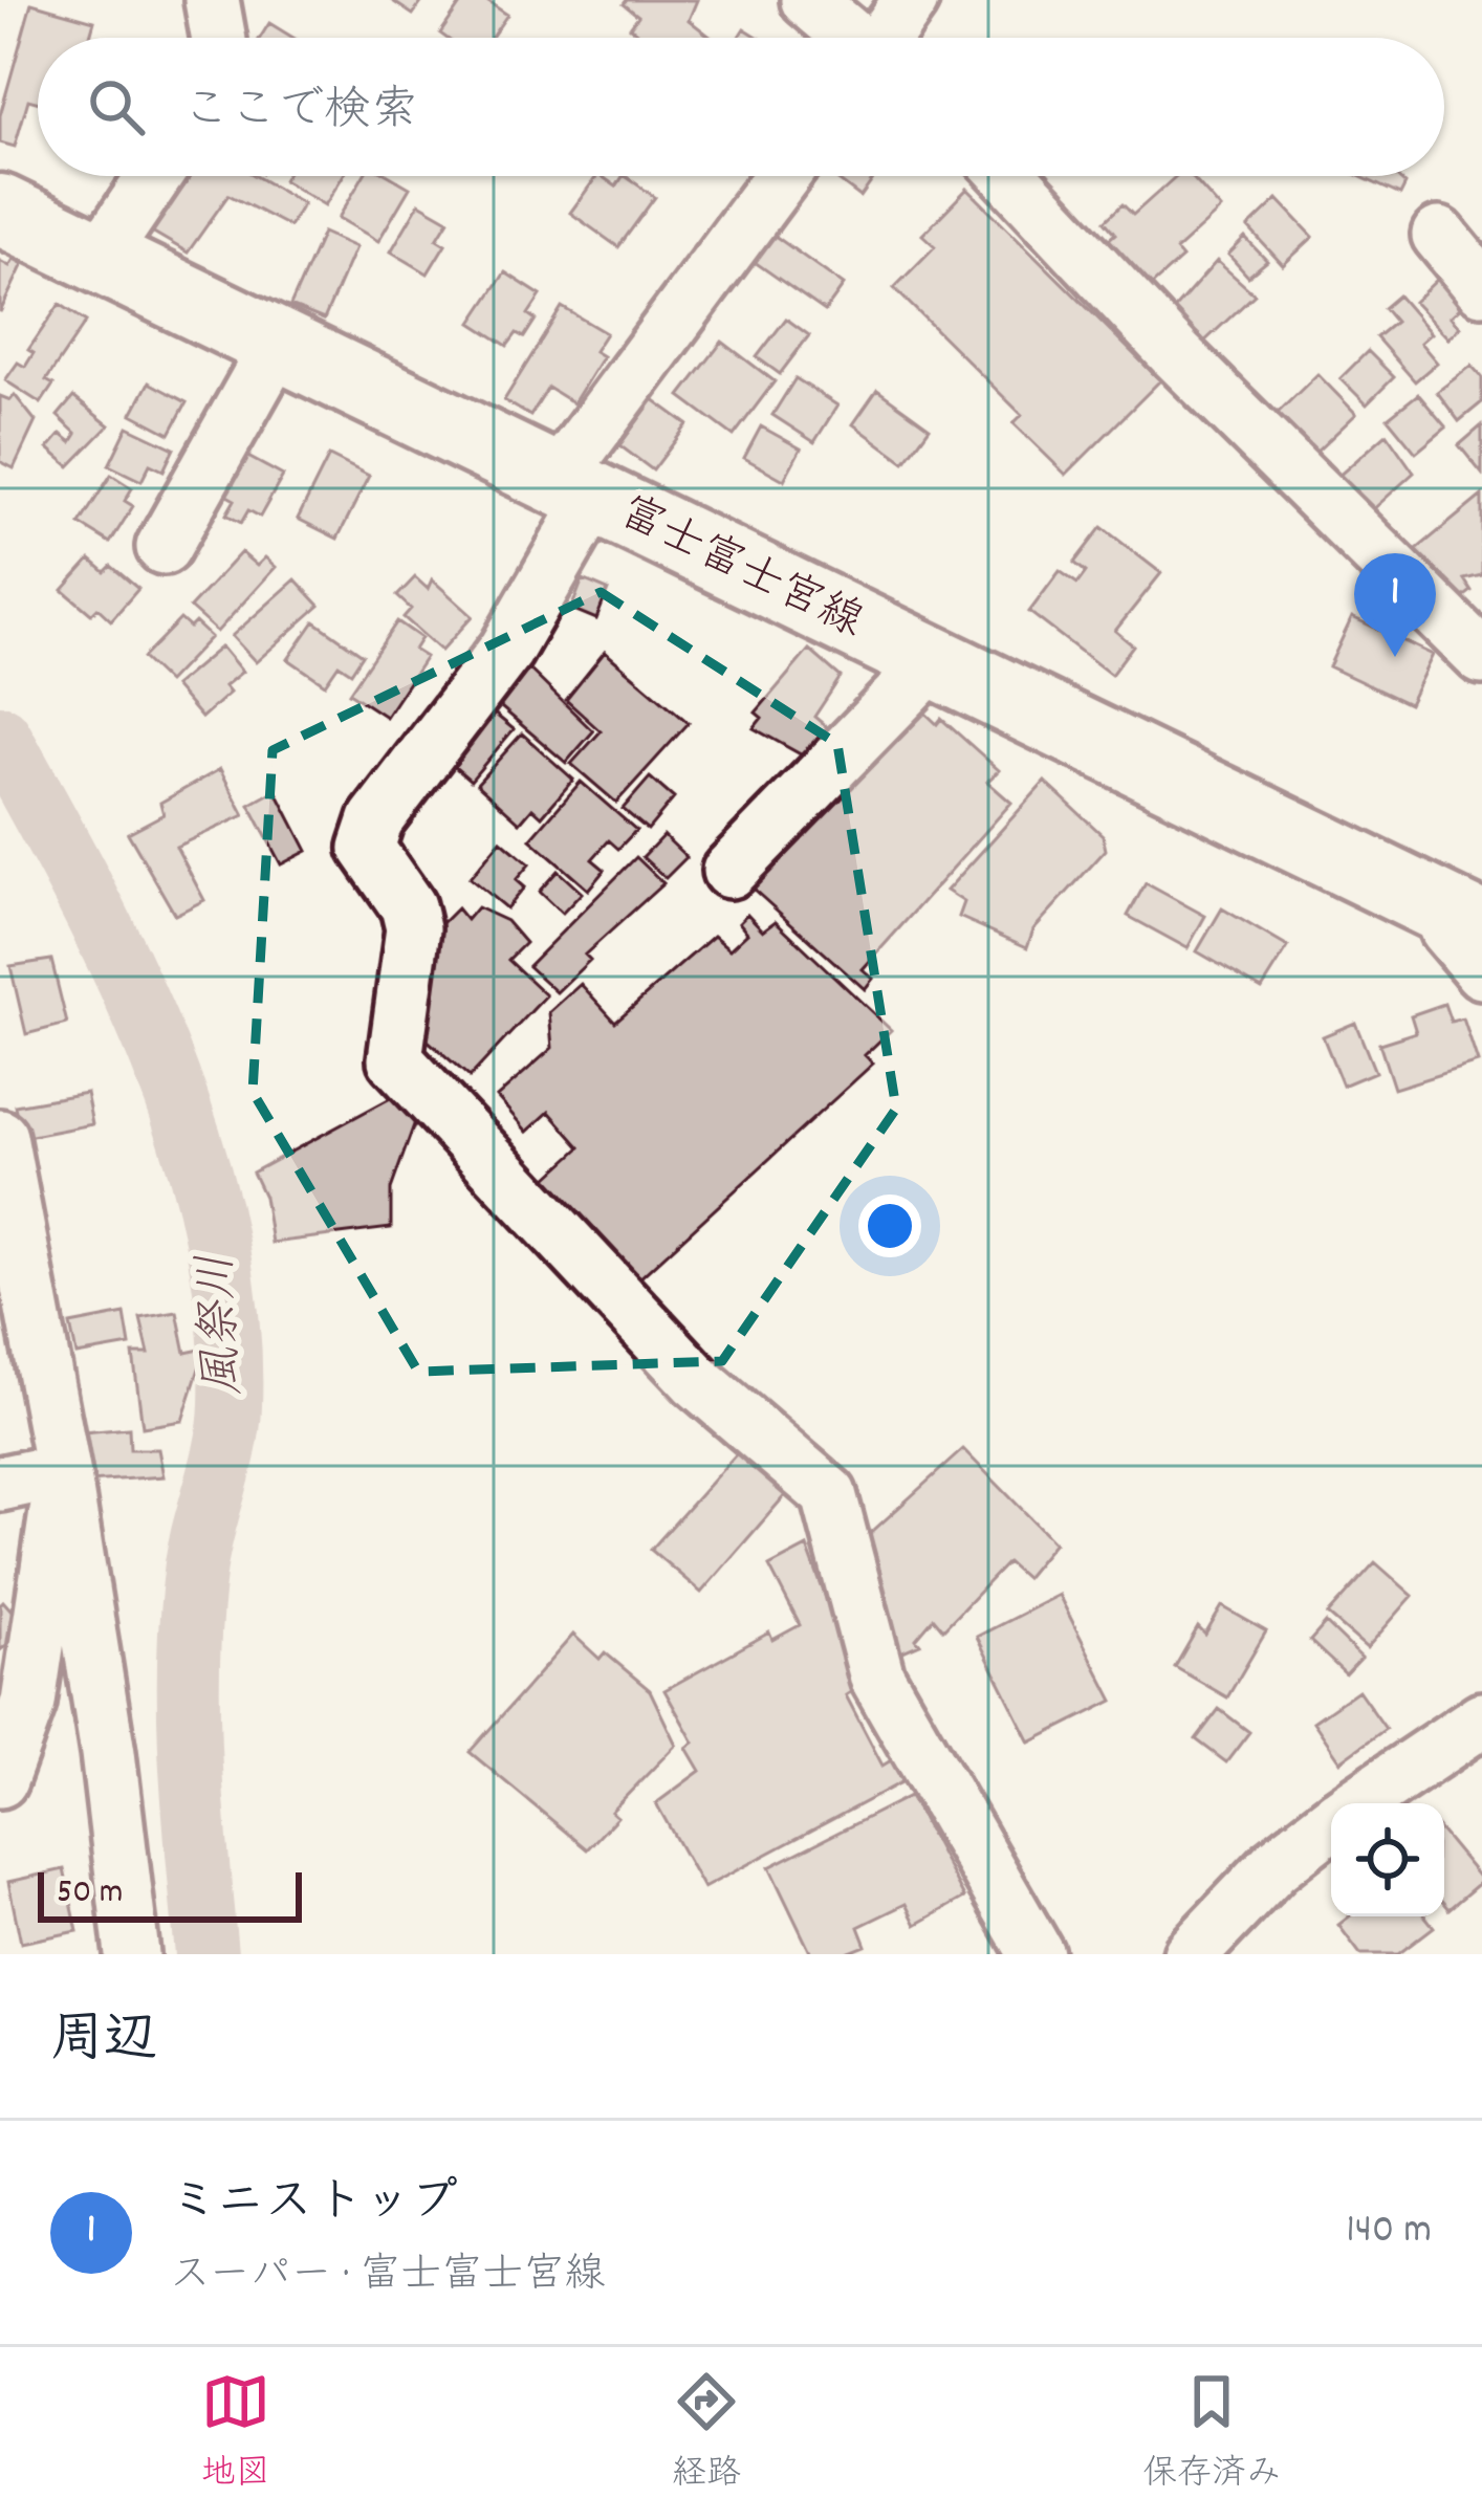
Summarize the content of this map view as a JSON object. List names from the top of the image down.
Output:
{
  "streets": {
    "main road": ["富士富士宮線"]
  },
  "water": ["風祭川"],
  "scale_bar": "50 m",
  "page": {
    "search": "ここで検索",
    "pins": "1",
    "scale": "50 m",
    "heading": "周辺",
    "list": [
      {
        "mark": "1",
        "name": "ミニストップ",
        "note": "スーパー · 富士富士宮線",
        "value": "140 m"
      }
    ],
    "nav": ["地図", "経路", "保存済み"]
  }
}
